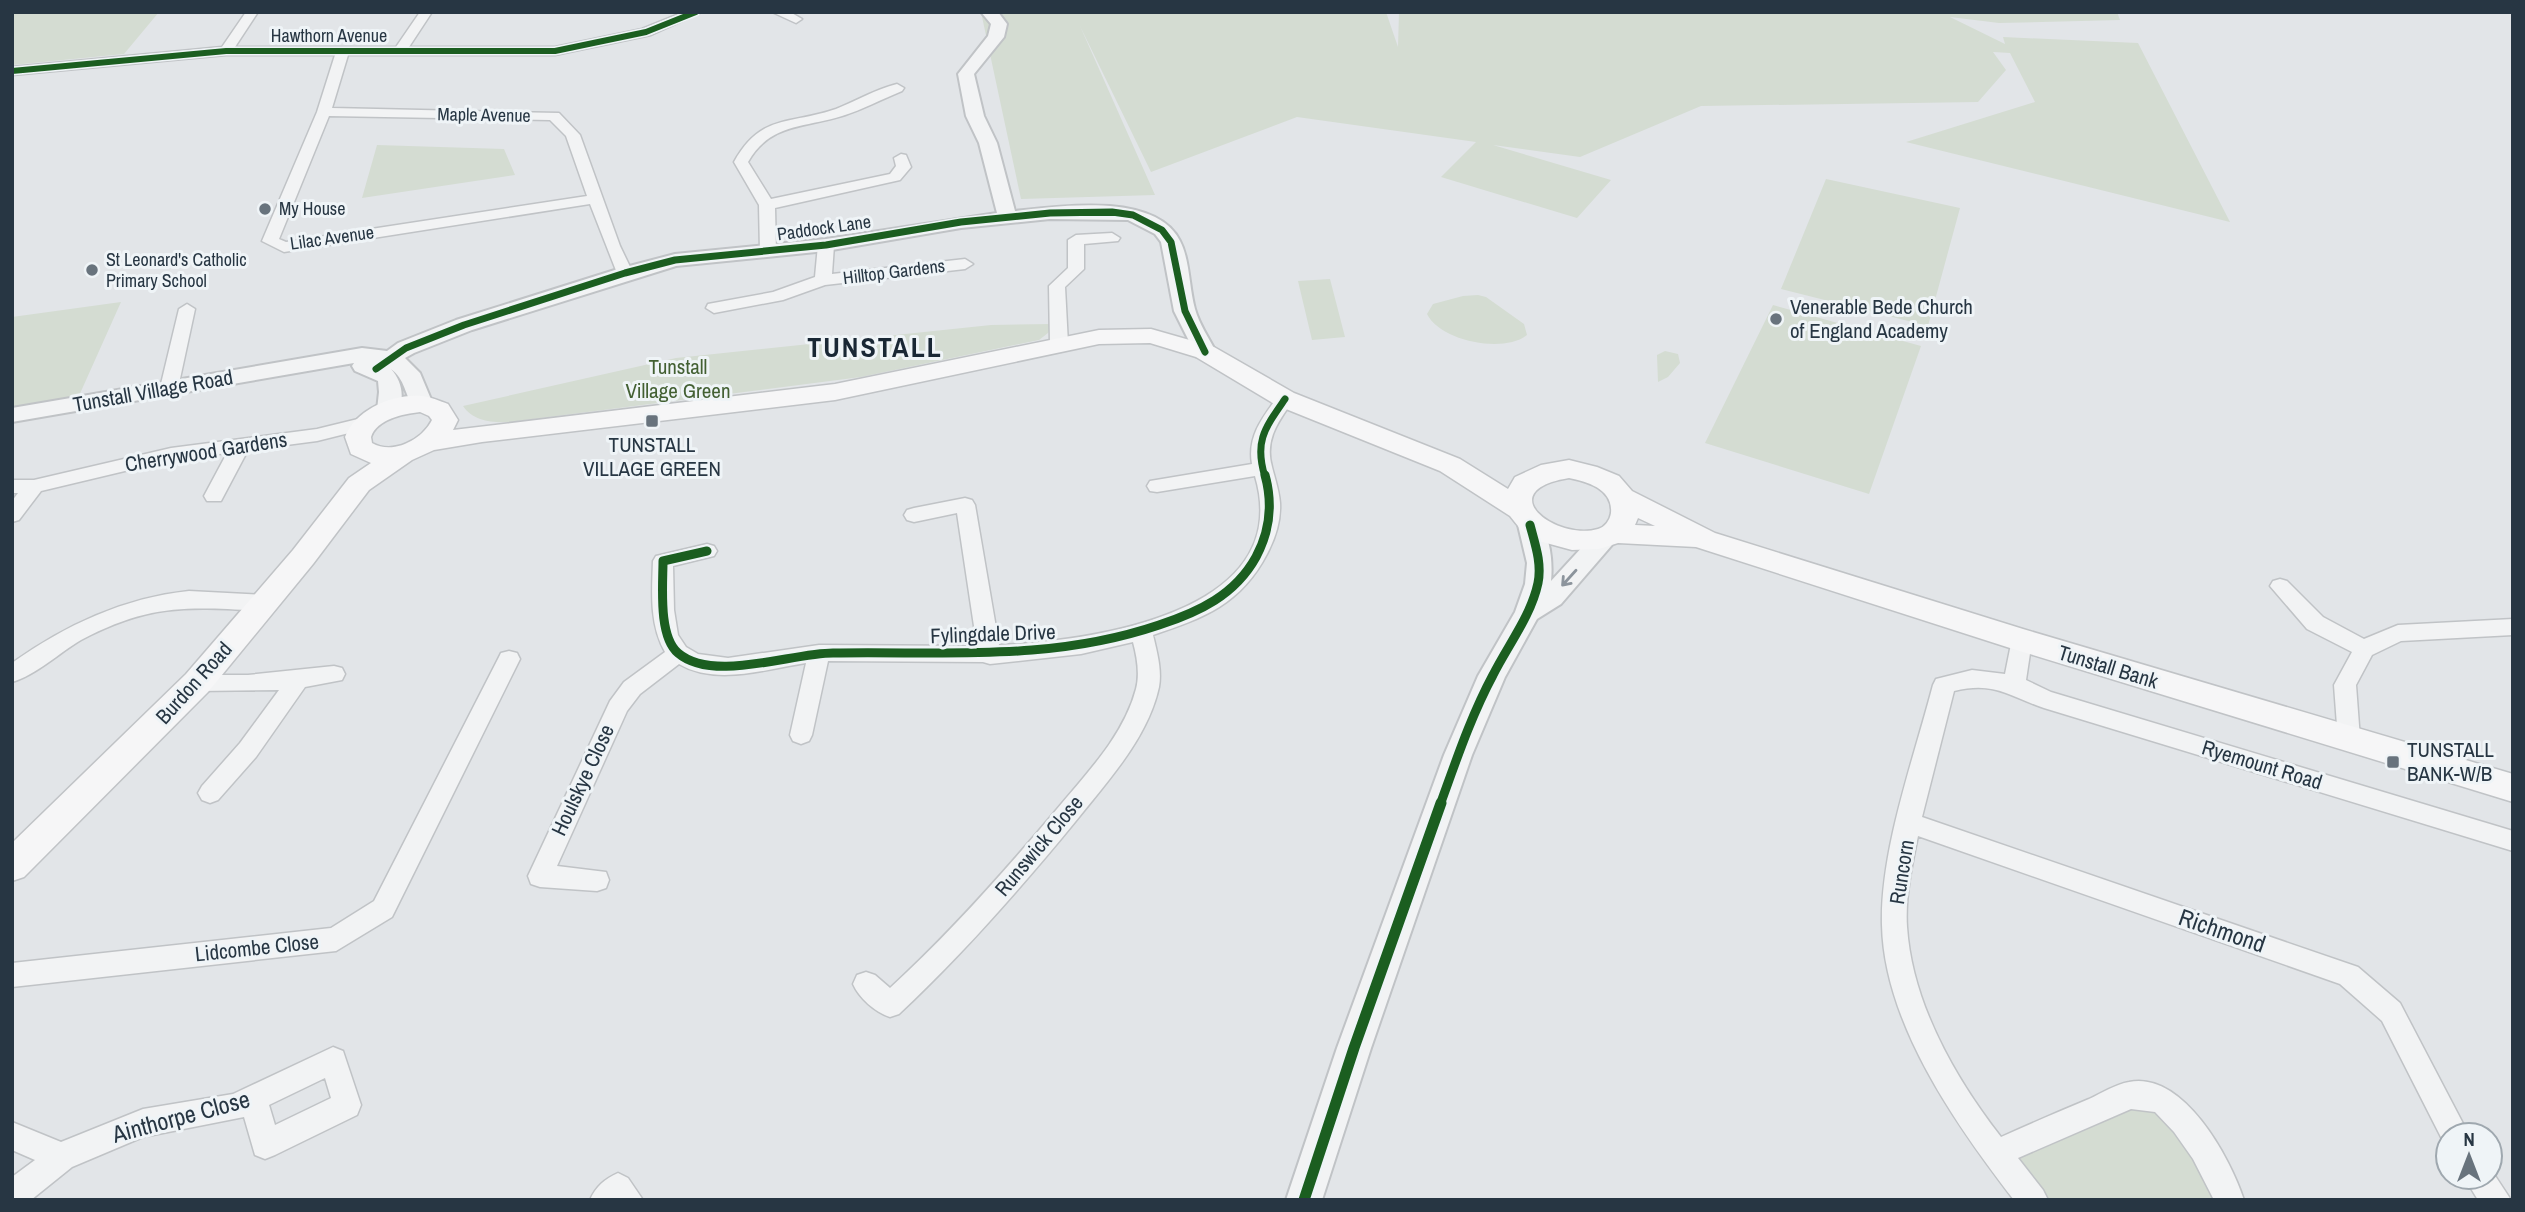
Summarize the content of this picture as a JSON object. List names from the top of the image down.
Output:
{
  "streets": {
    "main road": ["Tunstall Bank", "Burdon Road"],
    "street": [
      "Hawthorn Avenue",
      "Maple Avenue",
      "Paddock Lane",
      "Lilac Avenue",
      "Hilltop Gardens",
      "Tunstall Village Road",
      "Cherrywood Gardens",
      "Fylingdale Drive",
      "Ryemount Road",
      "Houlskye Close",
      "Runswick Close",
      "Runcorn",
      "Richmond",
      "Lidcombe Close",
      "Ainthorpe Close"
    ]
  },
  "crossings": [
    ["Hawthorn Avenue", "Lilac Avenue"],
    ["Maple Avenue", "Paddock Lane"],
    ["Maple Avenue", "Lilac Avenue"],
    ["Paddock Lane", "Hilltop Gardens"],
    ["Paddock Lane", "Tunstall Village Road"],
    ["Cherrywood Gardens", "Burdon Road"],
    ["Fylingdale Drive", "Houlskye Close"],
    ["Fylingdale Drive", "Runswick Close"],
    ["Ryemount Road", "Runcorn"],
    ["Runcorn", "Richmond"]
  ],
  "districts": ["TUNSTALL"],
  "parks": ["Tunstall Village Green"],
  "places": {
    "other": ["My House", "St Leonard's Catholic Primary School", "Venerable Bede Church of England Academy"],
    "transit": ["TUNSTALL VILLAGE GREEN", "TUNSTALL BANK-W/B"]
  },
  "north": "top"
}
